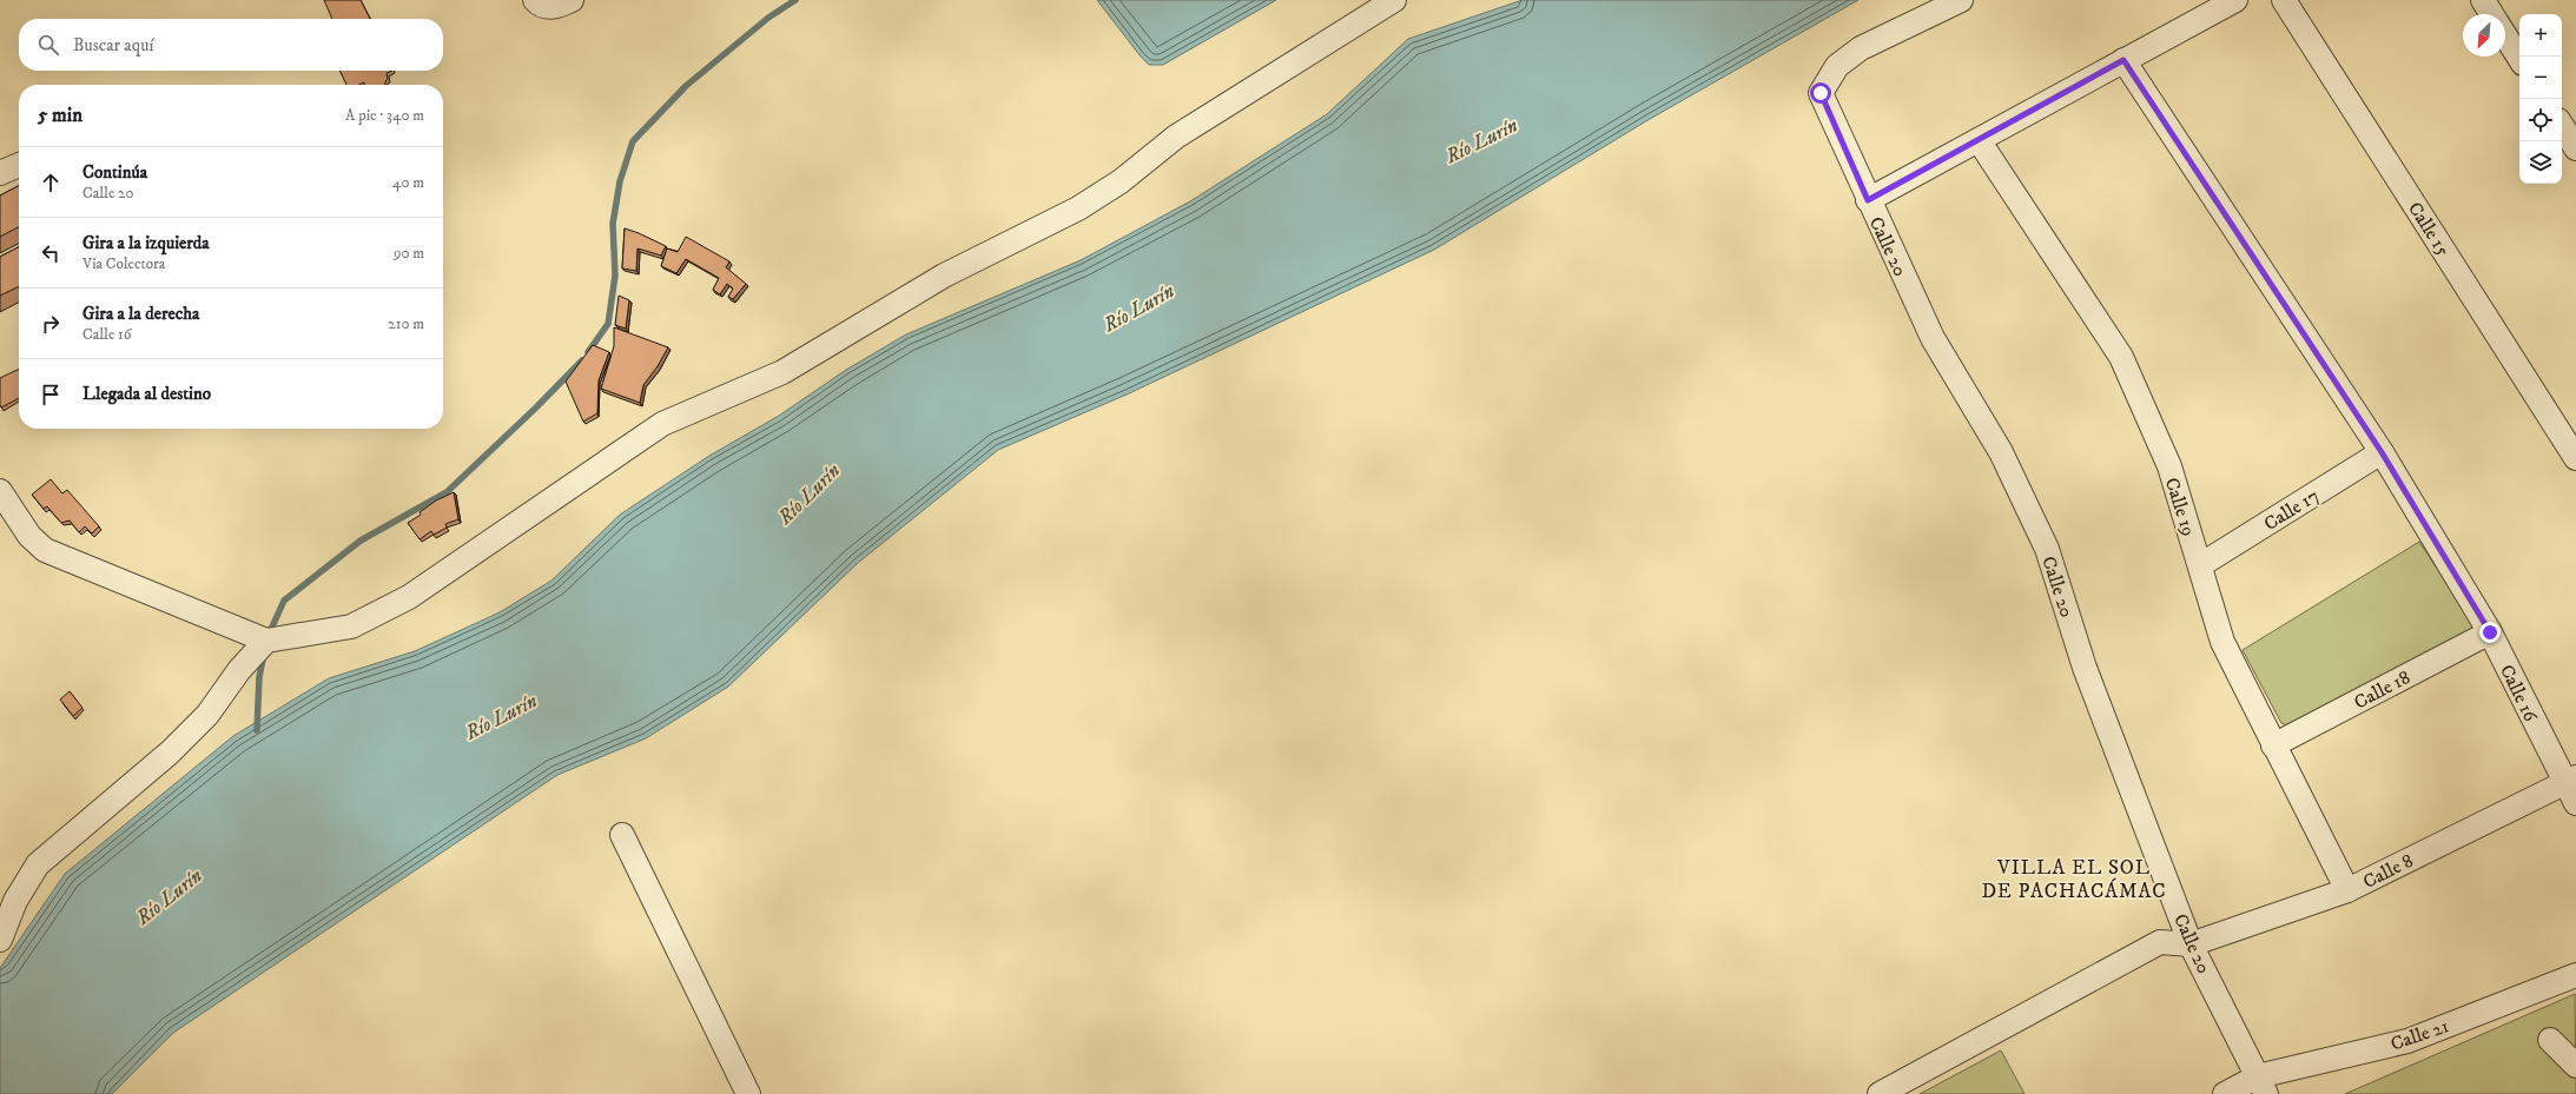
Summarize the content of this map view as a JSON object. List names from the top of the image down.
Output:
{
  "streets": {
    "street": [
      "Calle 15",
      "Calle 20",
      "Calle 19",
      "Calle 17",
      "Calle 18",
      "Calle 16",
      "Calle 8",
      "Calle 21"
    ]
  },
  "crossings": [
    ["Calle 20", "Calle 8"],
    ["Calle 20", "Calle 21"],
    ["Calle 19", "Calle 17"],
    ["Calle 19", "Calle 18"],
    ["Calle 19", "Calle 8"],
    ["Calle 17", "Calle 16"],
    ["Calle 18", "Calle 16"],
    ["Calle 16", "Calle 8"]
  ],
  "districts": ["VILLA EL SOL DE PACHACÁMAC"],
  "water": ["Río Lurín"],
  "north": "bottom left",
  "page": {
    "map_buttons": ["+", "−"],
    "search": "Buscar aquí",
    "heading": ["5 min", "A pie · 340 m"],
    "list": [
      ["Continúa", "Calle 20", "40 m"],
      ["Gira a la izquierda", "Via Colectora", "90 m"],
      ["Gira a la derecha", "Calle 16", "210 m"],
      "Llegada al destino"
    ]
  }
}
